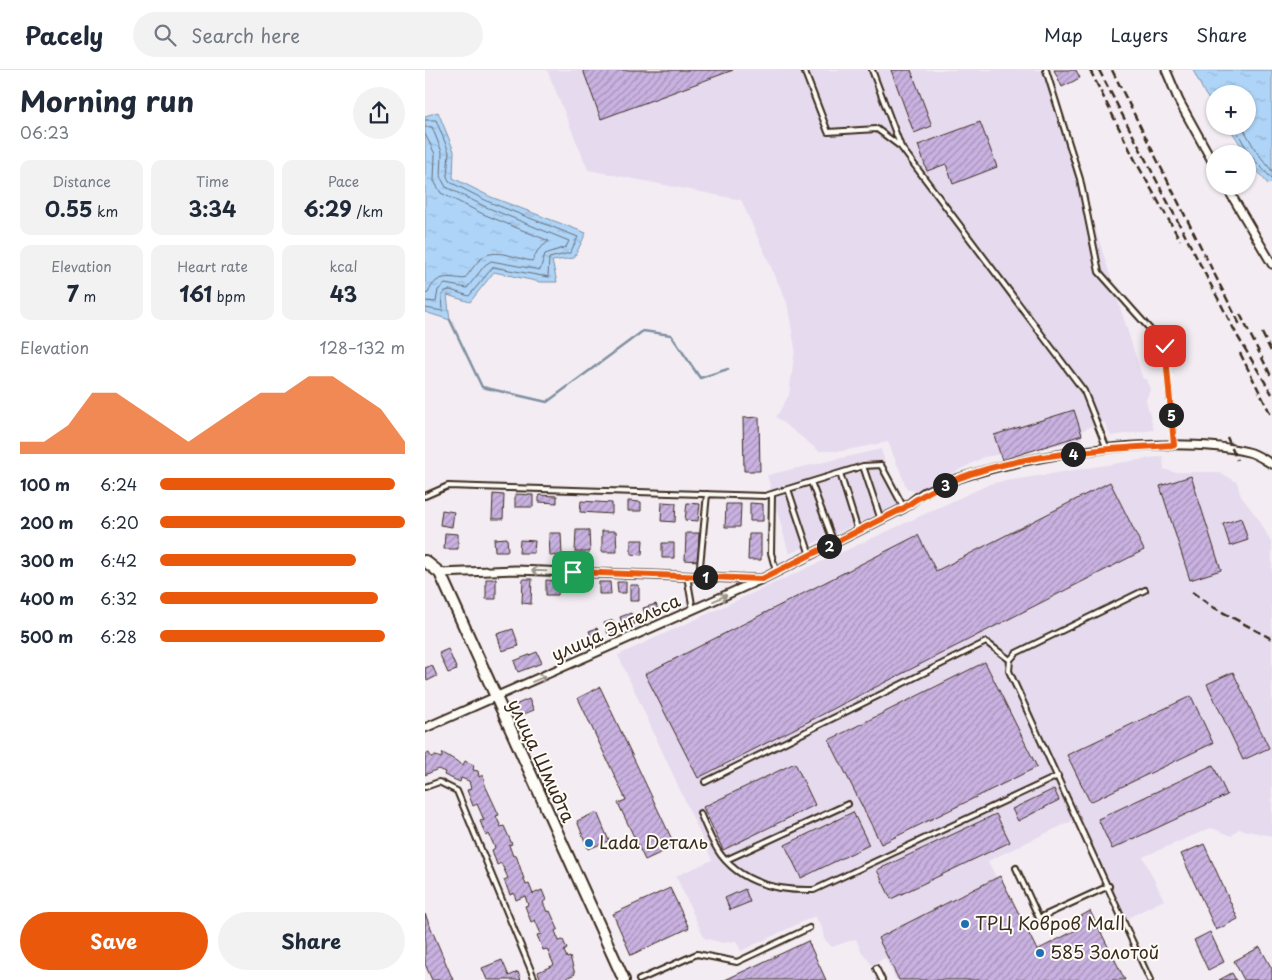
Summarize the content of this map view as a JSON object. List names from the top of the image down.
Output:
{
  "streets": {
    "main road": ["улица Шмидта"],
    "street": ["улица Энгельса"]
  },
  "crossings": [
    ["улица Энгельса", "улица Шмидта"]
  ],
  "places": ["Lada Dеталь", "ТРЦ Ковров Mall", "585 Золотой"],
  "page": {
    "header": "Pacely",
    "search": "Search here",
    "nav": ["Map", "Layers", "Share"],
    "heading": ["Morning run", "06:23"],
    "map_buttons": ["+", "−"],
    "stats": [
      ["Distance", "0.55 km"],
      ["Time", "3:34"],
      ["Pace", "6:29 /km"],
      ["Elevation", "7 m"],
      ["Heart rate", "161 bpm"],
      ["kcal", "43"]
    ],
    "chart": ["Elevation", "128–132 m"],
    "pins": [
      "5",
      "4",
      "3",
      "2",
      "1"
    ],
    "list": [
      {
        "name": "100 m",
        "note": "6:24"
      },
      {
        "name": "200 m",
        "note": "6:20"
      },
      {
        "name": "300 m",
        "note": "6:42"
      },
      {
        "name": "400 m",
        "note": "6:32"
      },
      {
        "name": "500 m",
        "note": "6:28"
      }
    ],
    "buttons": ["Save", "Share"]
  }
}
